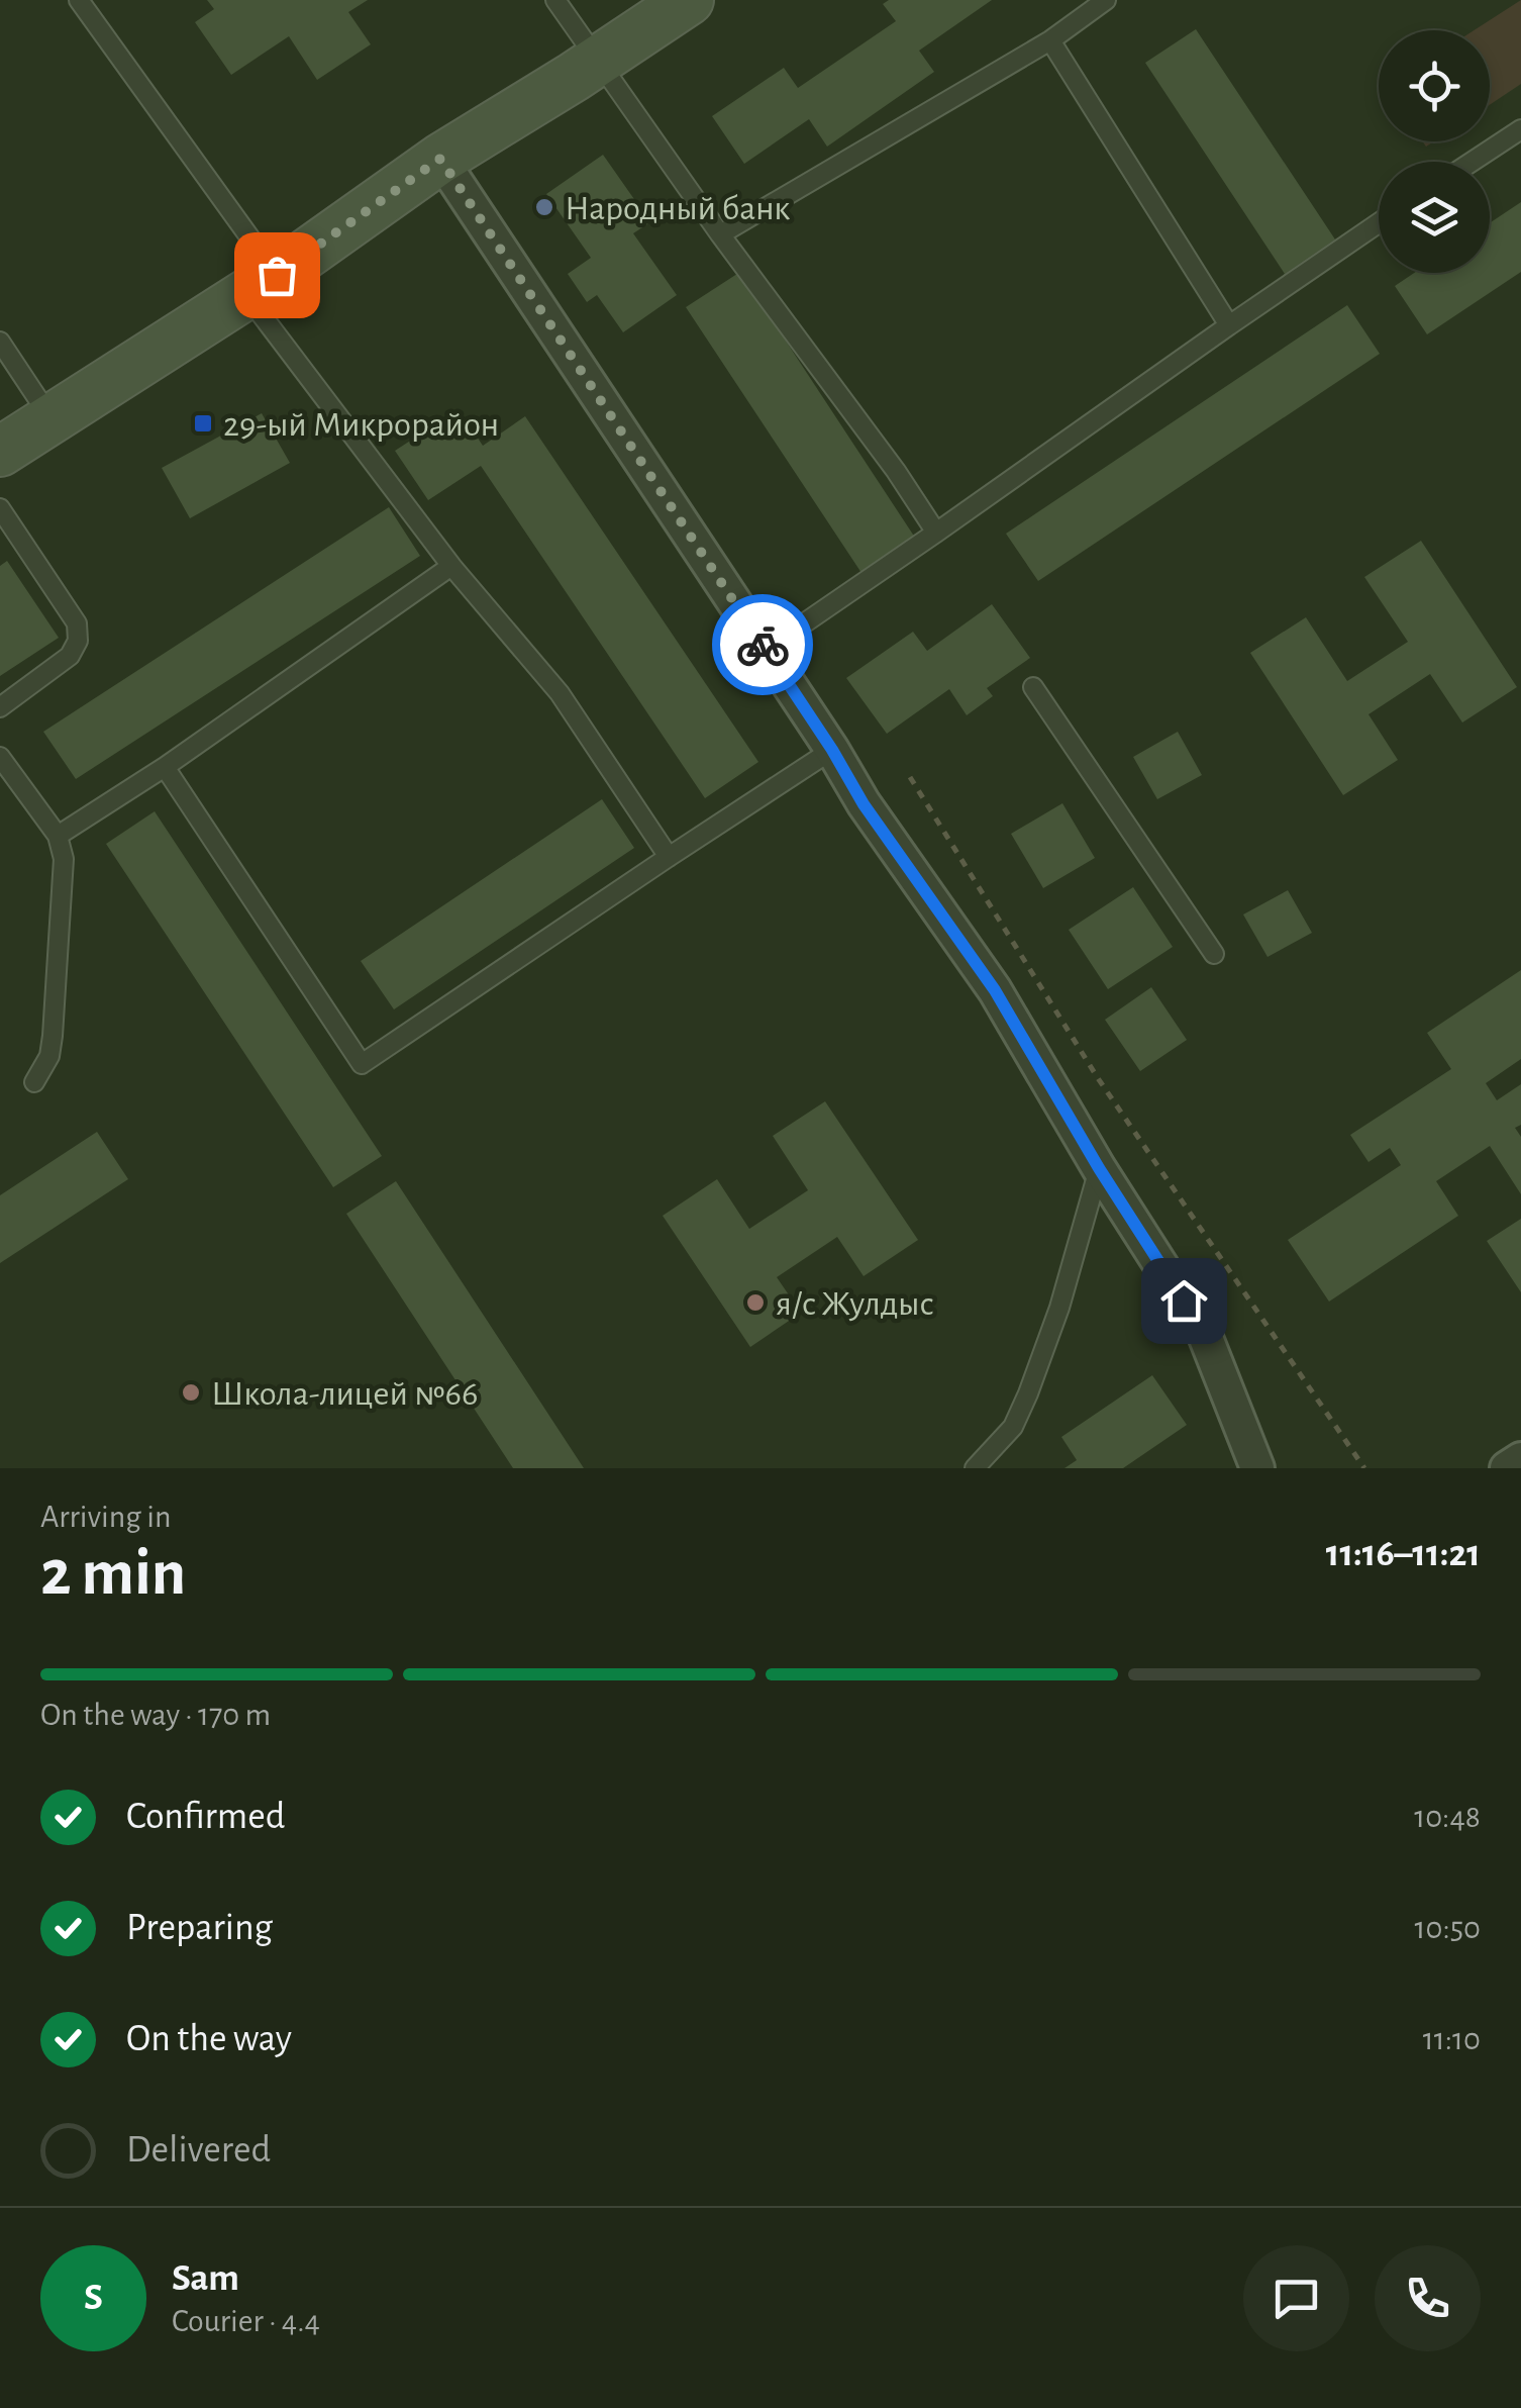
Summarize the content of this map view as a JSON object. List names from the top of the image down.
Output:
{
  "places": {
    "other": ["Народный банк", "я/c Жулдыс", "Школа-лицей №66"],
    "transit": ["29-ый Микрорайон"]
  },
  "page": {
    "heading": ["2 min", "Arriving in", "11:16–11:21"],
    "panel": ["Sam", "Courier · 4.4"],
    "bar": "On the way · 170 m",
    "list": [
      ["Confirmed", "10:48"],
      ["Preparing", "10:50"],
      ["On the way", "11:10"],
      "Delivered"
    ],
    "round": "S"
  }
}
